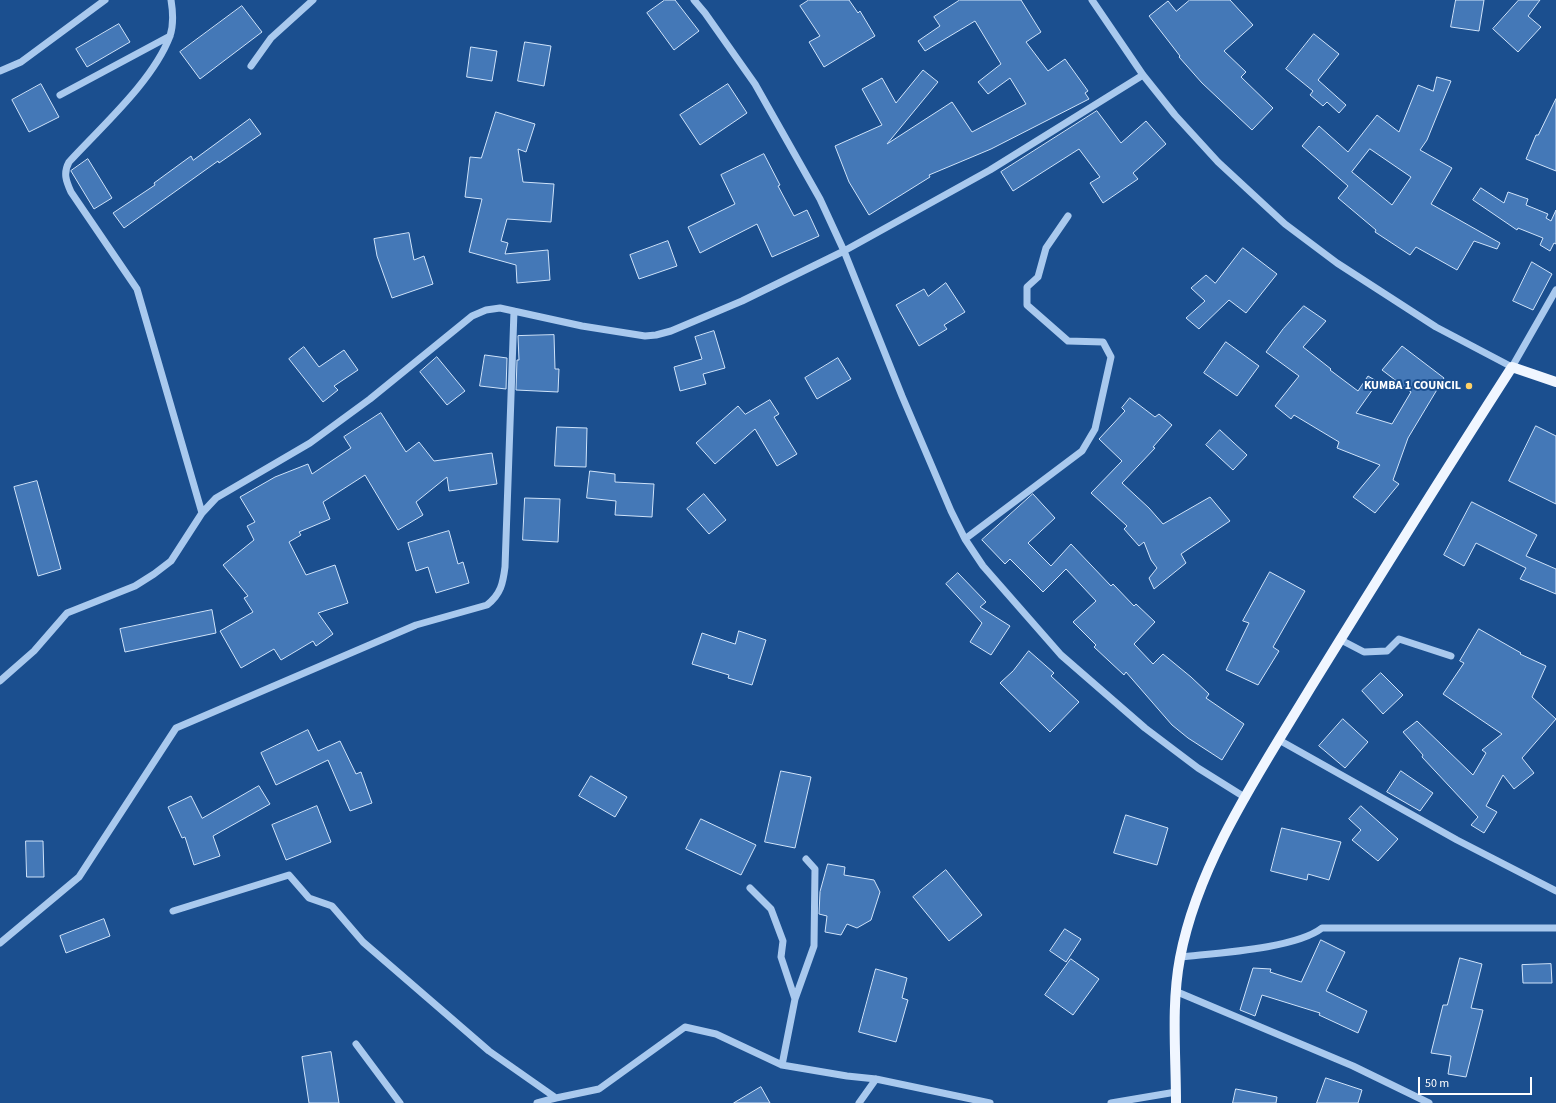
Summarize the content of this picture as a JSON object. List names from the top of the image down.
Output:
{
  "places": ["KUMBA 1 COUNCIL"],
  "scale_bar": "50 m"
}
